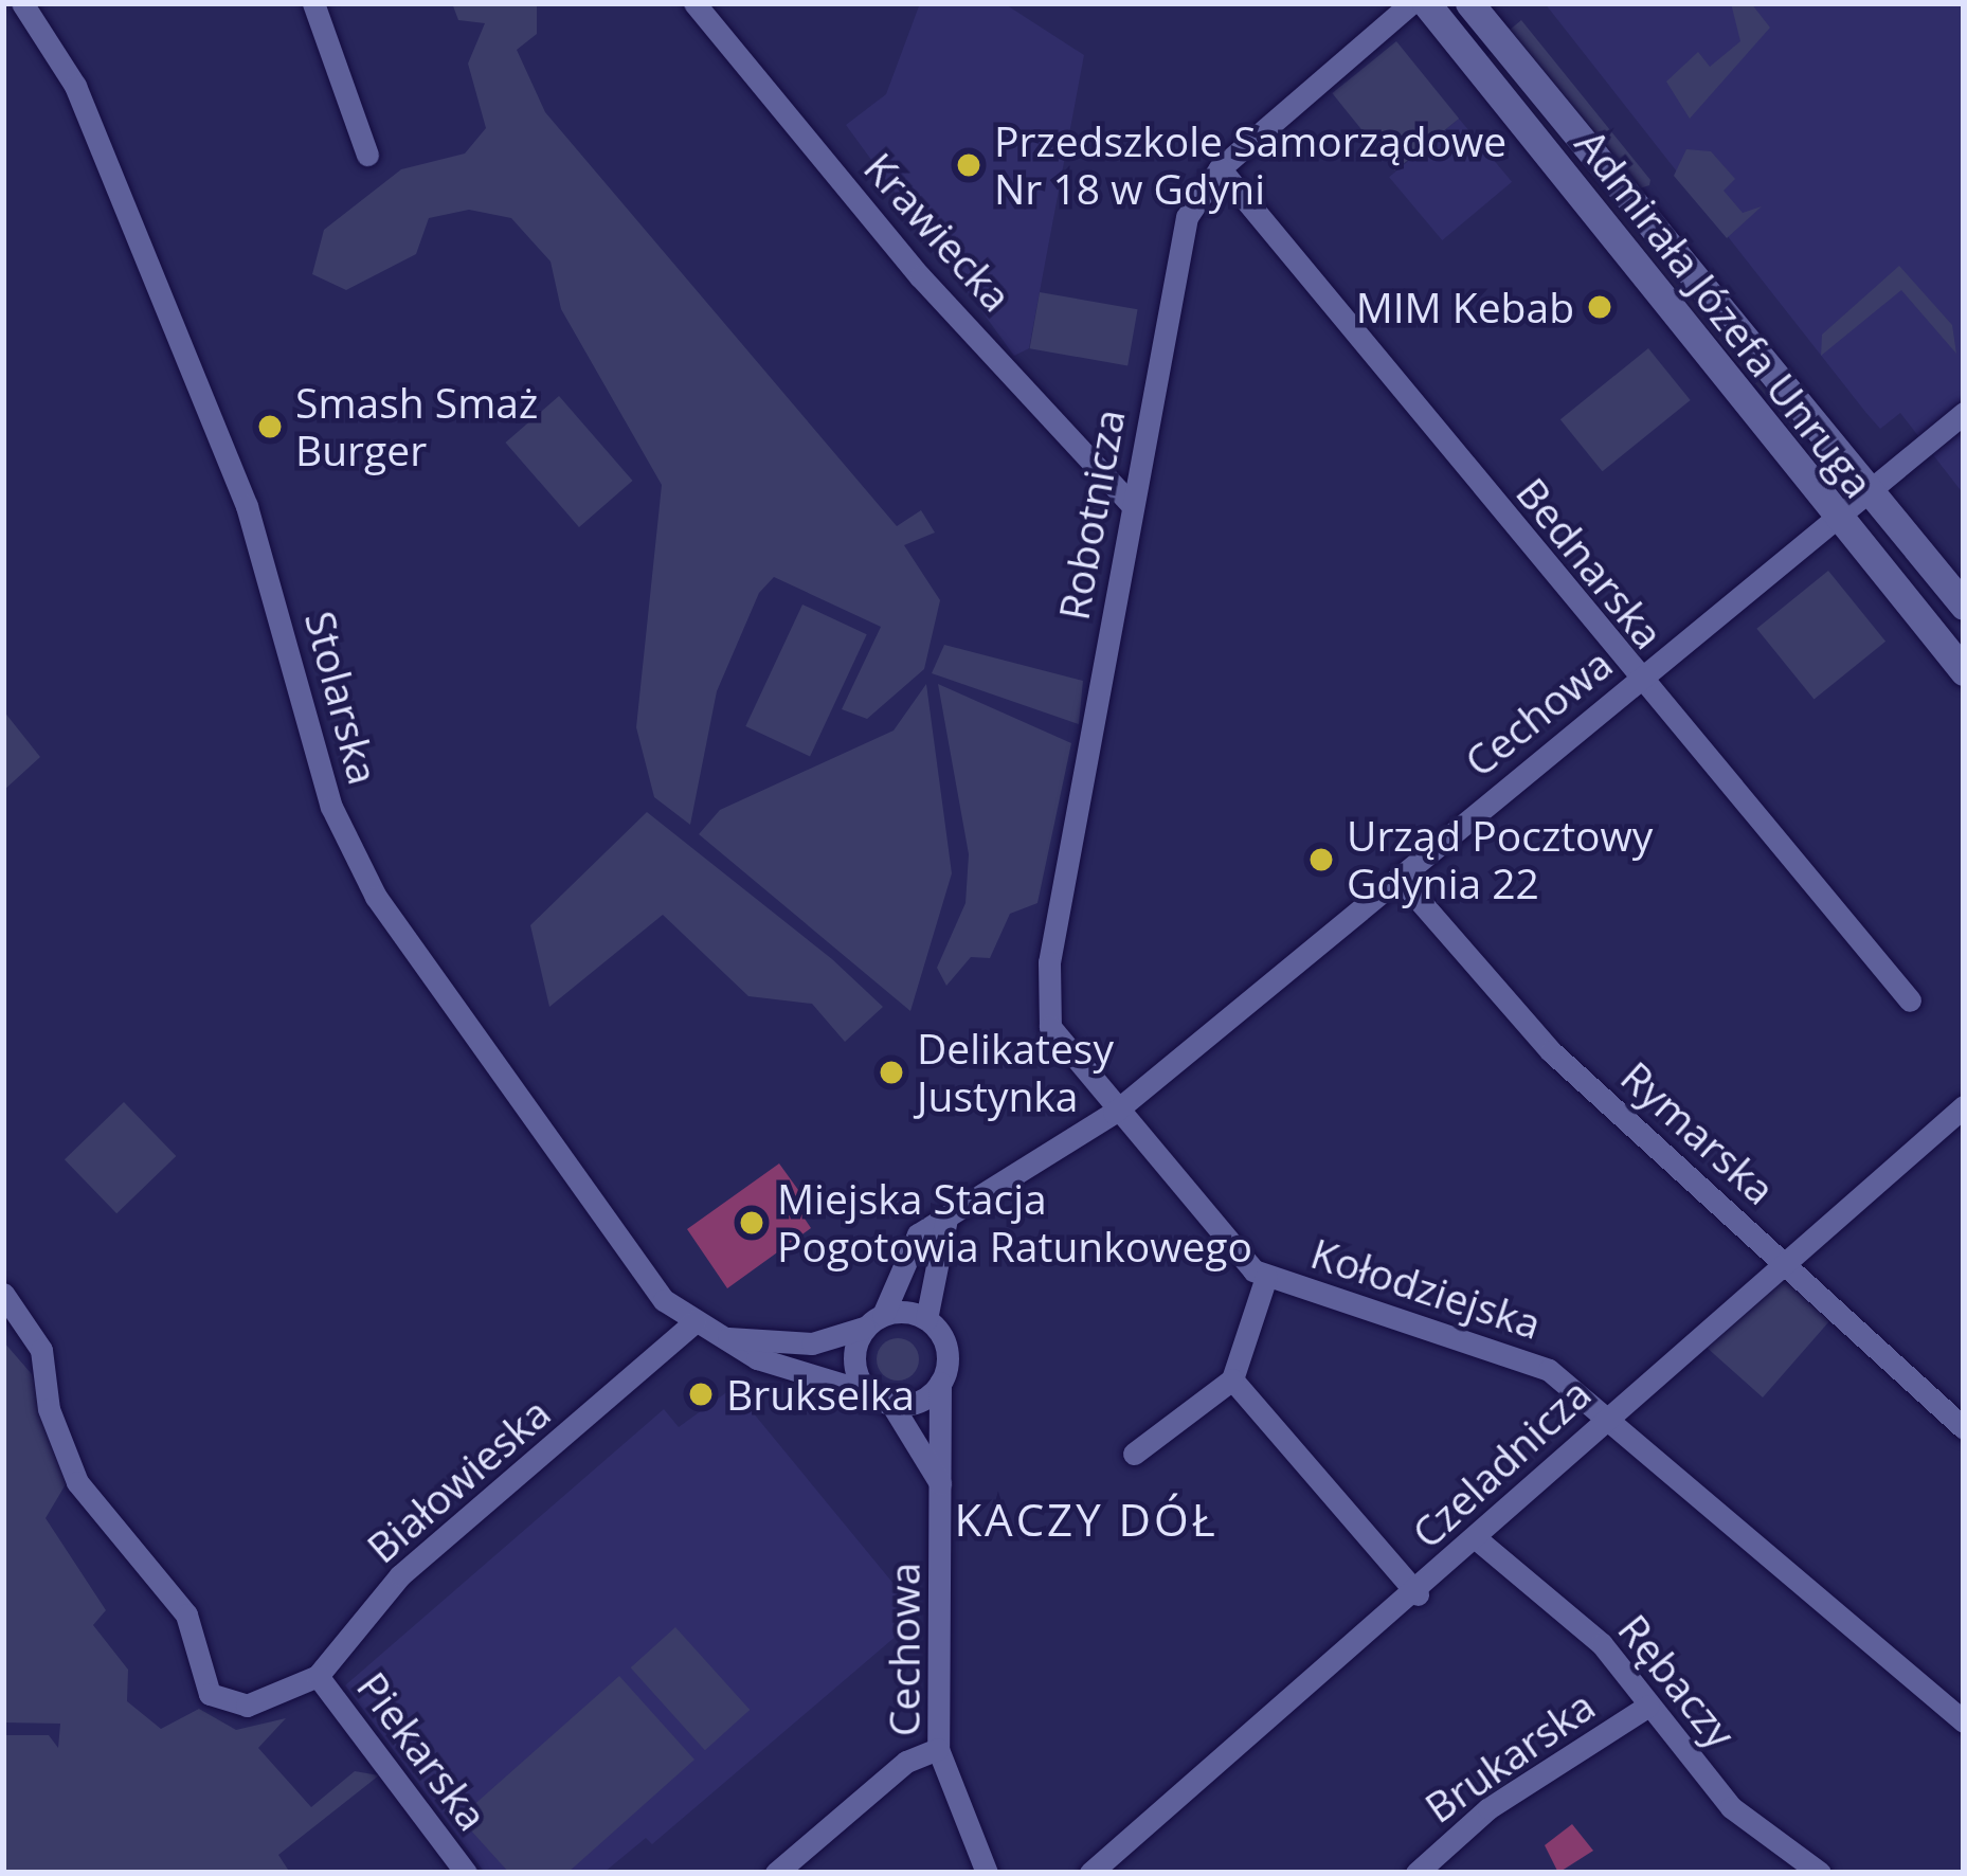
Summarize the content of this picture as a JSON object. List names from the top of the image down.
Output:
{
  "streets": {
    "street": [
      "Krawiecka",
      "Admirała Józefa Unruga",
      "Robotnicza",
      "Bednarska",
      "Stolarska",
      "Cechowa",
      "Rymarska",
      "Kołodziejska",
      "Czeladnicza",
      "Białowieska",
      "Rębaczy",
      "Piekarska",
      "Brukarska"
    ]
  },
  "crossings": [
    ["Krawiecka", "Robotnicza"],
    ["Admirała Józefa Unruga", "Cechowa"],
    ["Robotnicza", "Bednarska"],
    ["Robotnicza", "Cechowa"],
    ["Robotnicza", "Kołodziejska"],
    ["Bednarska", "Cechowa"],
    ["Stolarska", "Cechowa"],
    ["Stolarska", "Białowieska"],
    ["Cechowa", "Rymarska"],
    ["Cechowa", "Kołodziejska"],
    ["Rymarska", "Czeladnicza"],
    ["Kołodziejska", "Czeladnicza"],
    ["Czeladnicza", "Rębaczy"],
    ["Białowieska", "Piekarska"],
    ["Rębaczy", "Brukarska"]
  ],
  "districts": ["KACZY DÓŁ"],
  "places": [
    "Przedszkole Samorządowe Nr 18 w Gdyni",
    "MIM Kebab",
    "Smash Smaż Burger",
    "Urząd Pocztowy Gdynia 22",
    "Delikatesy Justynka",
    "Miejska Stacja Pogotowia Ratunkowego",
    "Brukselka"
  ]
}
